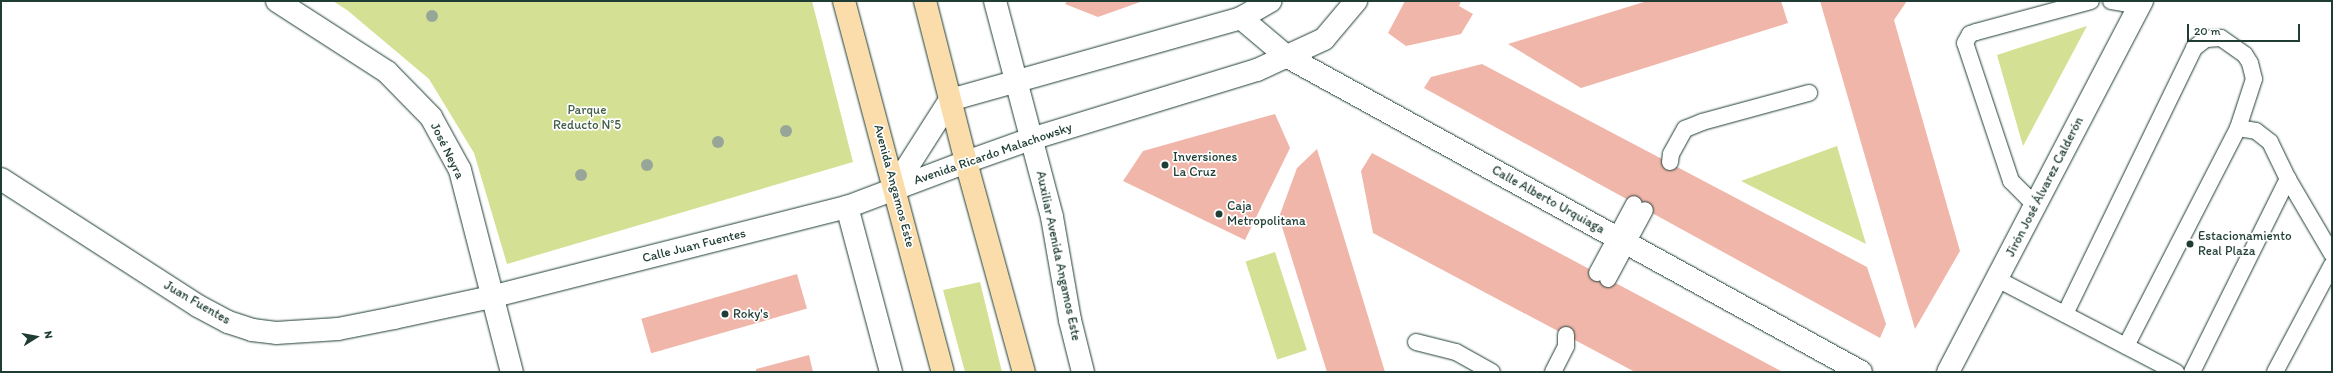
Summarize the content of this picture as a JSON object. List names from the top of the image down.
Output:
{
  "streets": {
    "main road": ["Avenida Angamos Este"],
    "street": [
      "José Neyra",
      "Avenida Ricardo Malachowsky",
      "Jirón José Álvarez Calderón",
      "Calle Alberto Urquiaga",
      "Calle Juan Fuentes",
      "Auxiliar Avenida Angamos Este",
      "Juan Fuentes"
    ]
  },
  "crossings": [
    ["José Neyra", "Calle Juan Fuentes"],
    ["José Neyra", "Juan Fuentes"],
    ["Avenida Ricardo Malachowsky", "Avenida Angamos Este"],
    ["Avenida Ricardo Malachowsky", "Calle Alberto Urquiaga"],
    ["Avenida Ricardo Malachowsky", "Calle Juan Fuentes"],
    ["Avenida Ricardo Malachowsky", "Auxiliar Avenida Angamos Este"],
    ["Avenida Angamos Este", "Calle Juan Fuentes"],
    ["Calle Juan Fuentes", "Juan Fuentes"]
  ],
  "parks": ["Parque Reducto N°5"],
  "places": [
    "Inversiones La Cruz",
    "Caja Metropolitana",
    "Estacionamiento Real Plaza",
    "Roky's"
  ],
  "scale_bar": "20 m",
  "north": "right"
}
